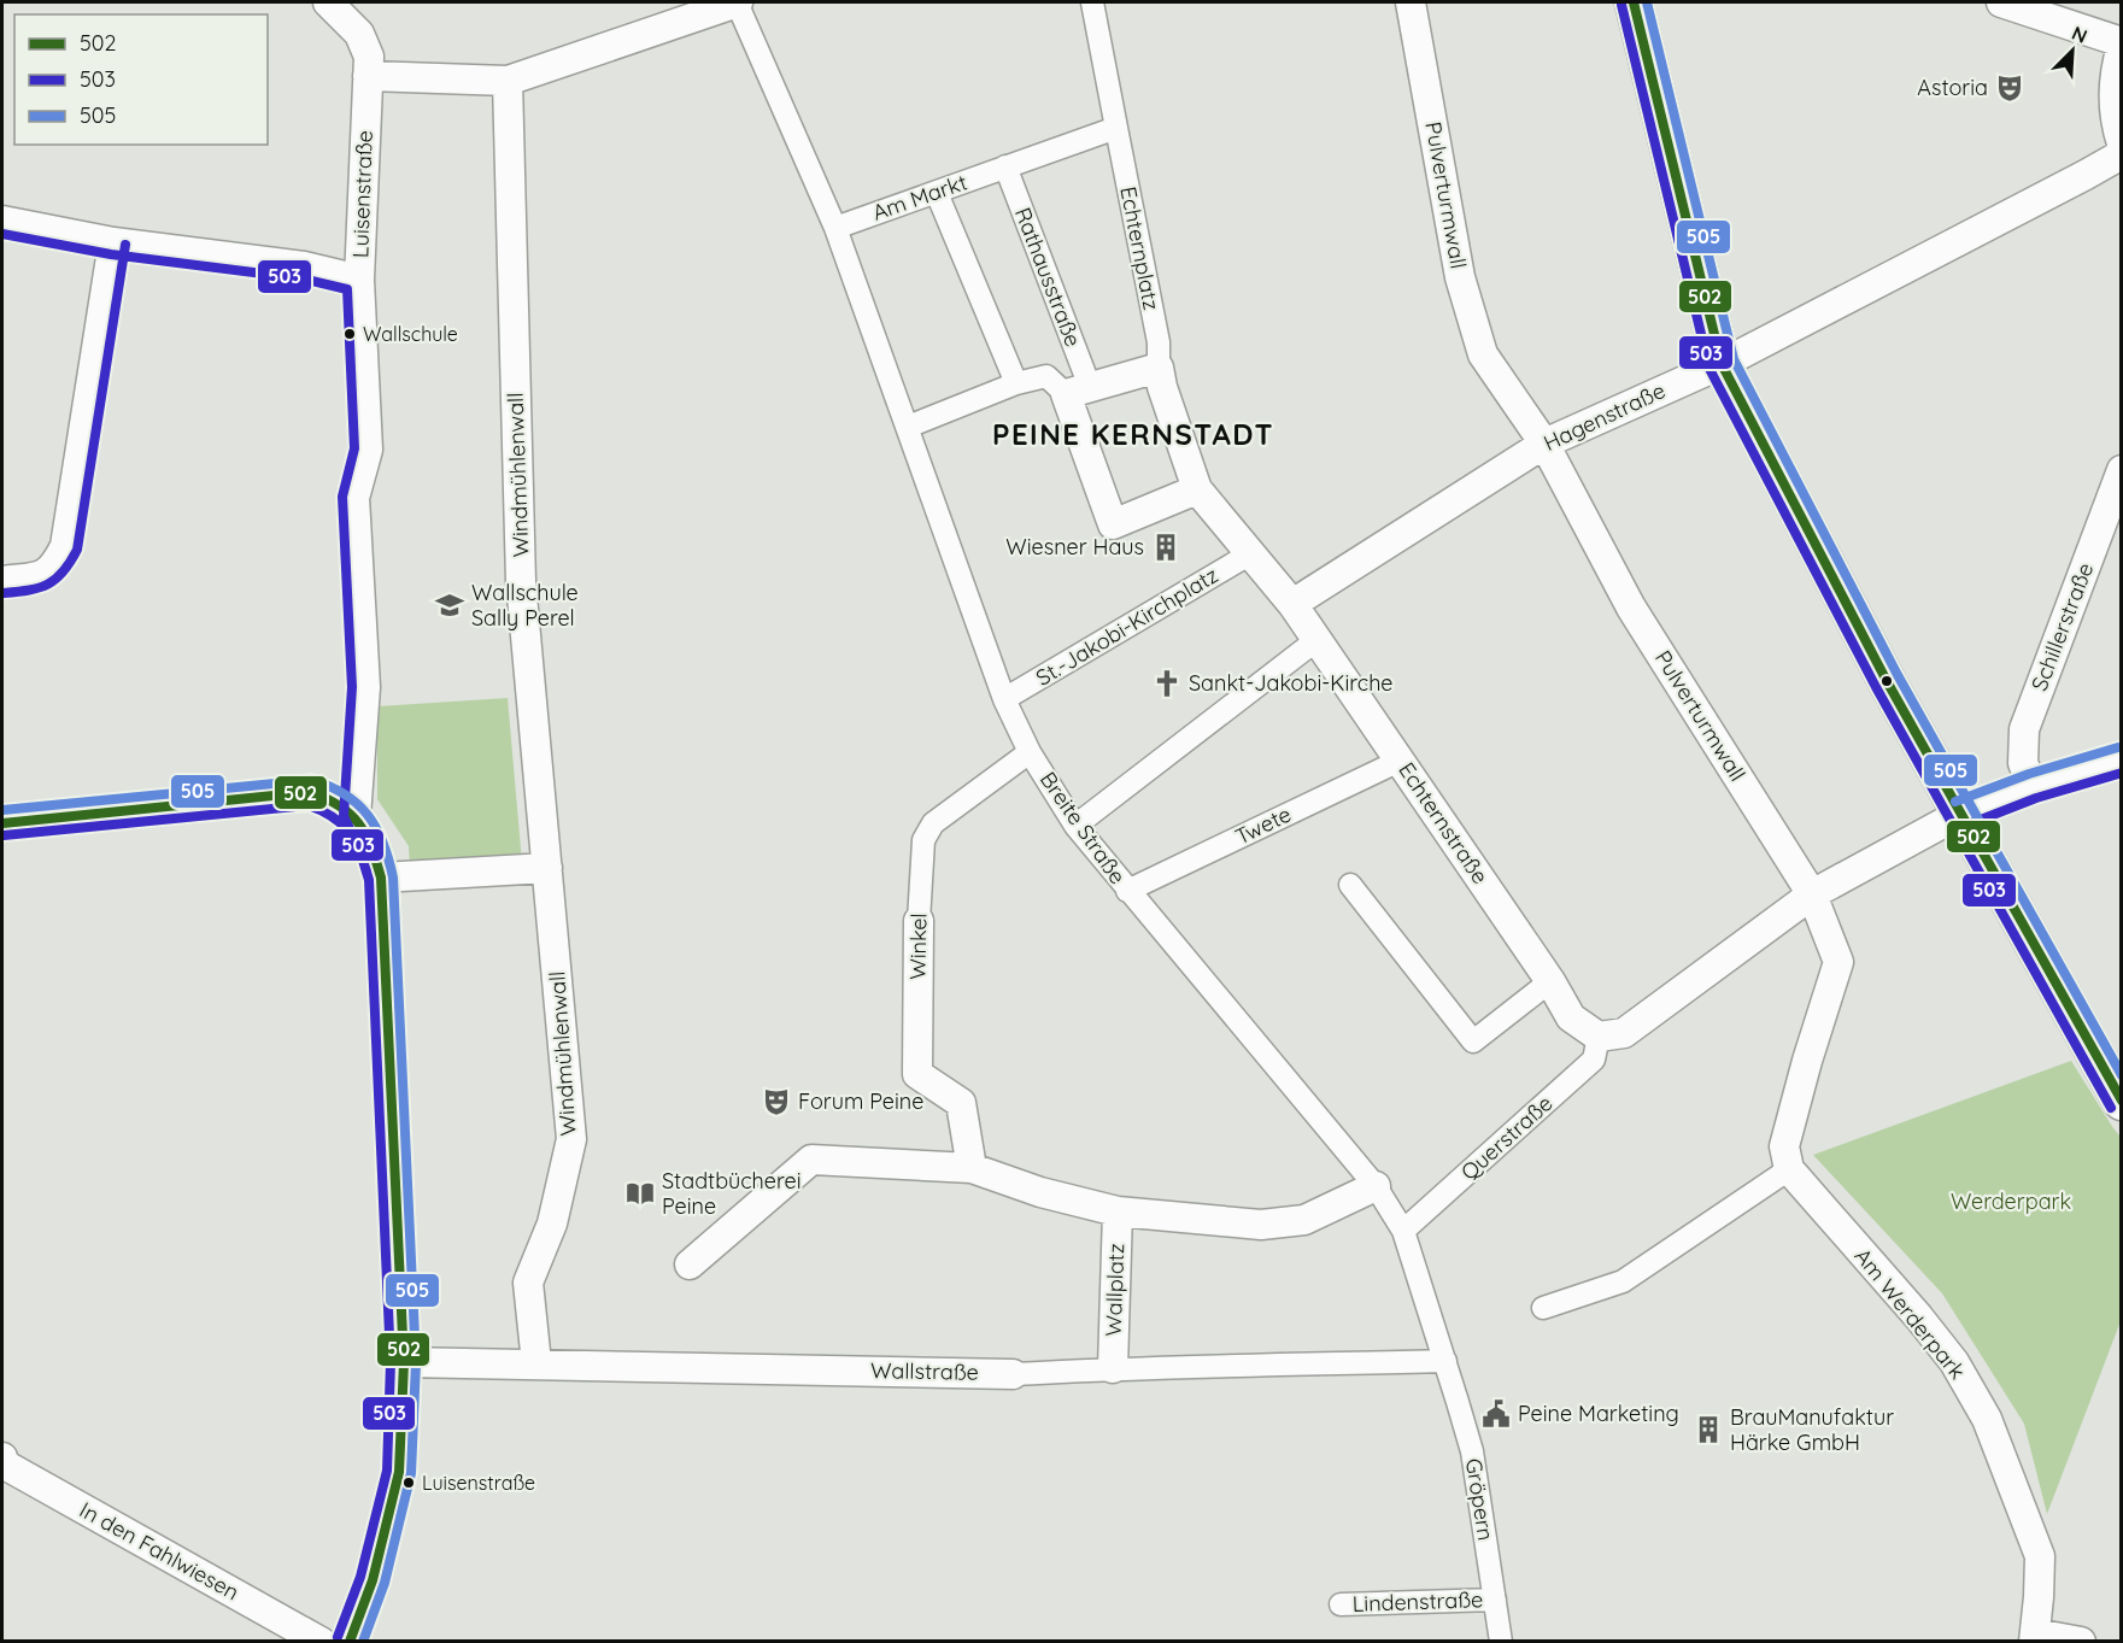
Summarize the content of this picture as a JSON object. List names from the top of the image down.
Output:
{
  "streets": {
    "street": [
      "Luisenstraße",
      "Pulverturmwall",
      "Am Markt",
      "Echternplatz",
      "Rathausstraße",
      "Hagenstraße",
      "Windmühlenwall",
      "St.-Jakobi-Kirchplatz",
      "Schillerstraße",
      "Echternstraße",
      "Twete",
      "Breite Straße",
      "Winkel",
      "Querstraße",
      "Wallplatz",
      "Am Werderpark",
      "Wallstraße",
      "Gröpern",
      "In den Fahlwiesen",
      "Lindenstraße"
    ]
  },
  "crossings": [
    ["Pulverturmwall", "Hagenstraße"],
    ["Pulverturmwall", "Am Werderpark"],
    ["Am Markt", "Echternplatz"],
    ["Am Markt", "Rathausstraße"],
    ["Am Markt", "Breite Straße"],
    ["Echternplatz", "Hagenstraße"],
    ["Echternplatz", "St.-Jakobi-Kirchplatz"],
    ["Echternplatz", "Echternstraße"],
    ["Hagenstraße", "Echternstraße"],
    ["Windmühlenwall", "Wallstraße"],
    ["St.-Jakobi-Kirchplatz", "Breite Straße"],
    ["Echternstraße", "Twete"],
    ["Echternstraße", "Querstraße"],
    ["Twete", "Breite Straße"],
    ["Breite Straße", "Winkel"],
    ["Breite Straße", "Querstraße"],
    ["Breite Straße", "Wallstraße"],
    ["Breite Straße", "Gröpern"],
    ["Wallplatz", "Wallstraße"],
    ["Wallstraße", "Gröpern"],
    ["Gröpern", "Lindenstraße"]
  ],
  "districts": ["PEINE KERNSTADT"],
  "parks": ["Werderpark"],
  "places": {
    "theatre": ["Astoria", "Forum Peine"],
    "other": ["Wallschule", "Luisenstraße"],
    "building": ["Wiesner Haus", "BrauManufaktur Härke GmbH"],
    "school or university": ["Wallschule Sally Perel"],
    "church": ["Sankt-Jakobi-Kirche"],
    "library": ["Stadtbücherei Peine"],
    "public building": ["Peine Marketing"]
  },
  "lines": ["transit line 502", "transit line 505", "transit line 503"],
  "legend": ["502", "503", "505"],
  "north": "top right"
}
